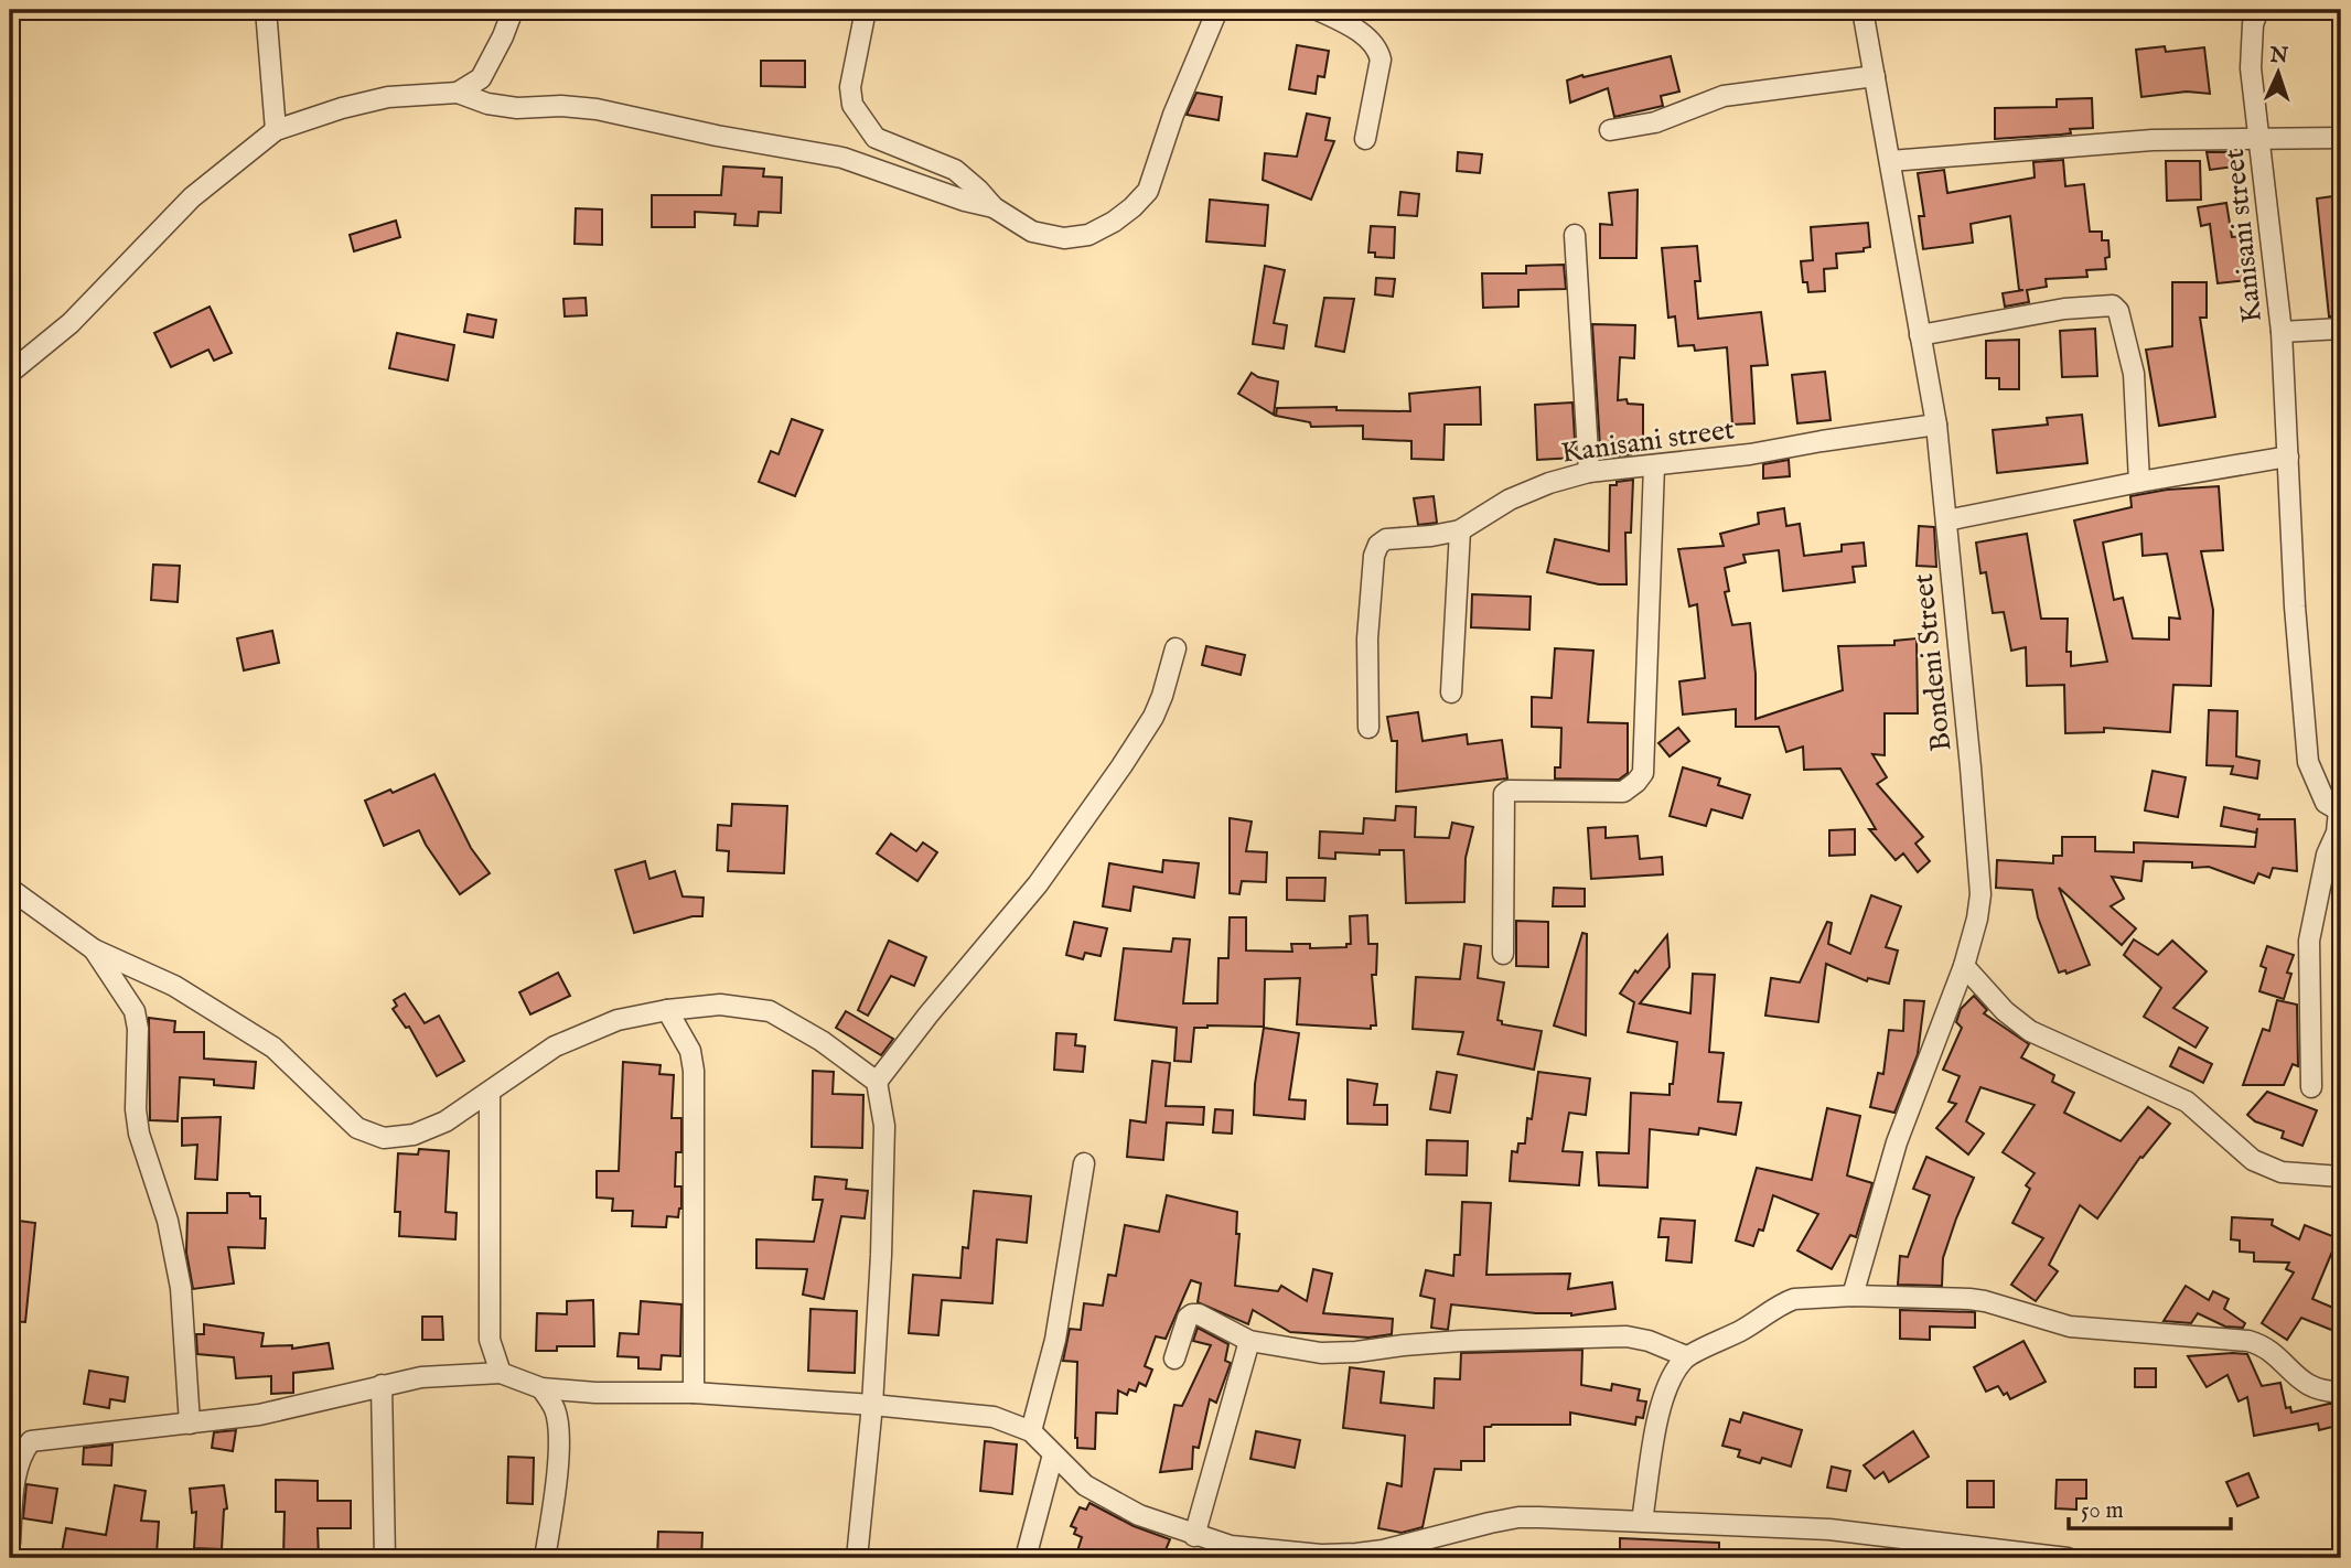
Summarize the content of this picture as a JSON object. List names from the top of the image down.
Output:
{
  "streets": {
    "street": ["Kanisani street", "Bondeni Street"]
  },
  "crossings": [
    ["Kanisani street", "Bondeni Street"]
  ],
  "scale_bar": "50 m",
  "north": "top"
}
